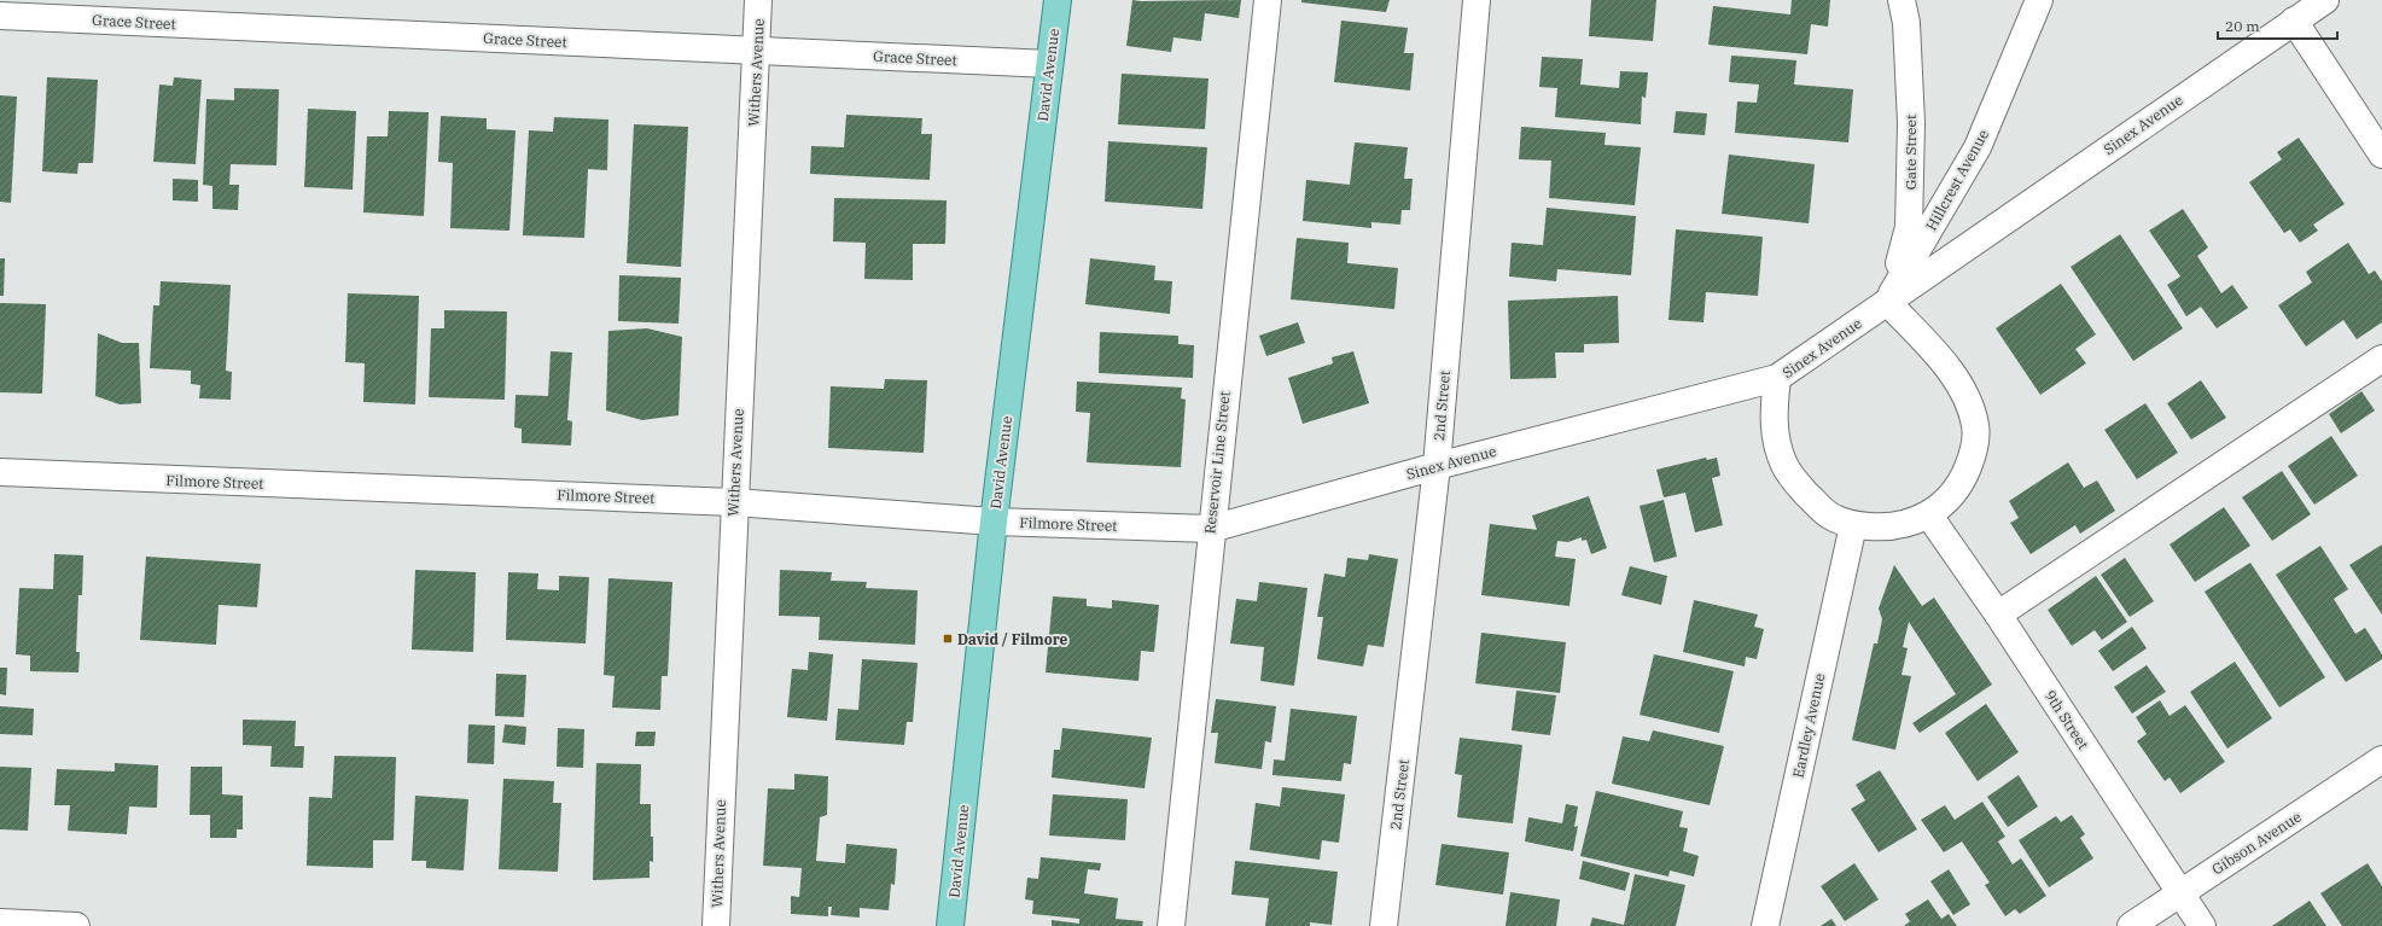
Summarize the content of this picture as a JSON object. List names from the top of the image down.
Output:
{
  "streets": {
    "main road": ["David Avenue"],
    "street": [
      "Grace Street",
      "Withers Avenue",
      "Sinex Avenue",
      "Gate Street",
      "Hillcrest Avenue",
      "2nd Street",
      "Reservoir Line Street",
      "Filmore Street",
      "9th Street",
      "Eardley Avenue",
      "Gibson Avenue"
    ]
  },
  "crossings": [
    ["Grace Street", "Withers Avenue"],
    ["Grace Street", "David Avenue"],
    ["Withers Avenue", "Filmore Street"],
    ["David Avenue", "Filmore Street"],
    ["Sinex Avenue", "Gate Street"],
    ["Sinex Avenue", "Hillcrest Avenue"],
    ["Sinex Avenue", "2nd Street"],
    ["Sinex Avenue", "Reservoir Line Street"],
    ["Sinex Avenue", "Filmore Street"],
    ["Gate Street", "Hillcrest Avenue"],
    ["Reservoir Line Street", "Filmore Street"],
    ["9th Street", "Gibson Avenue"]
  ],
  "places": {
    "transit": ["David / Filmore"]
  },
  "scale_bar": "20 m"
}
